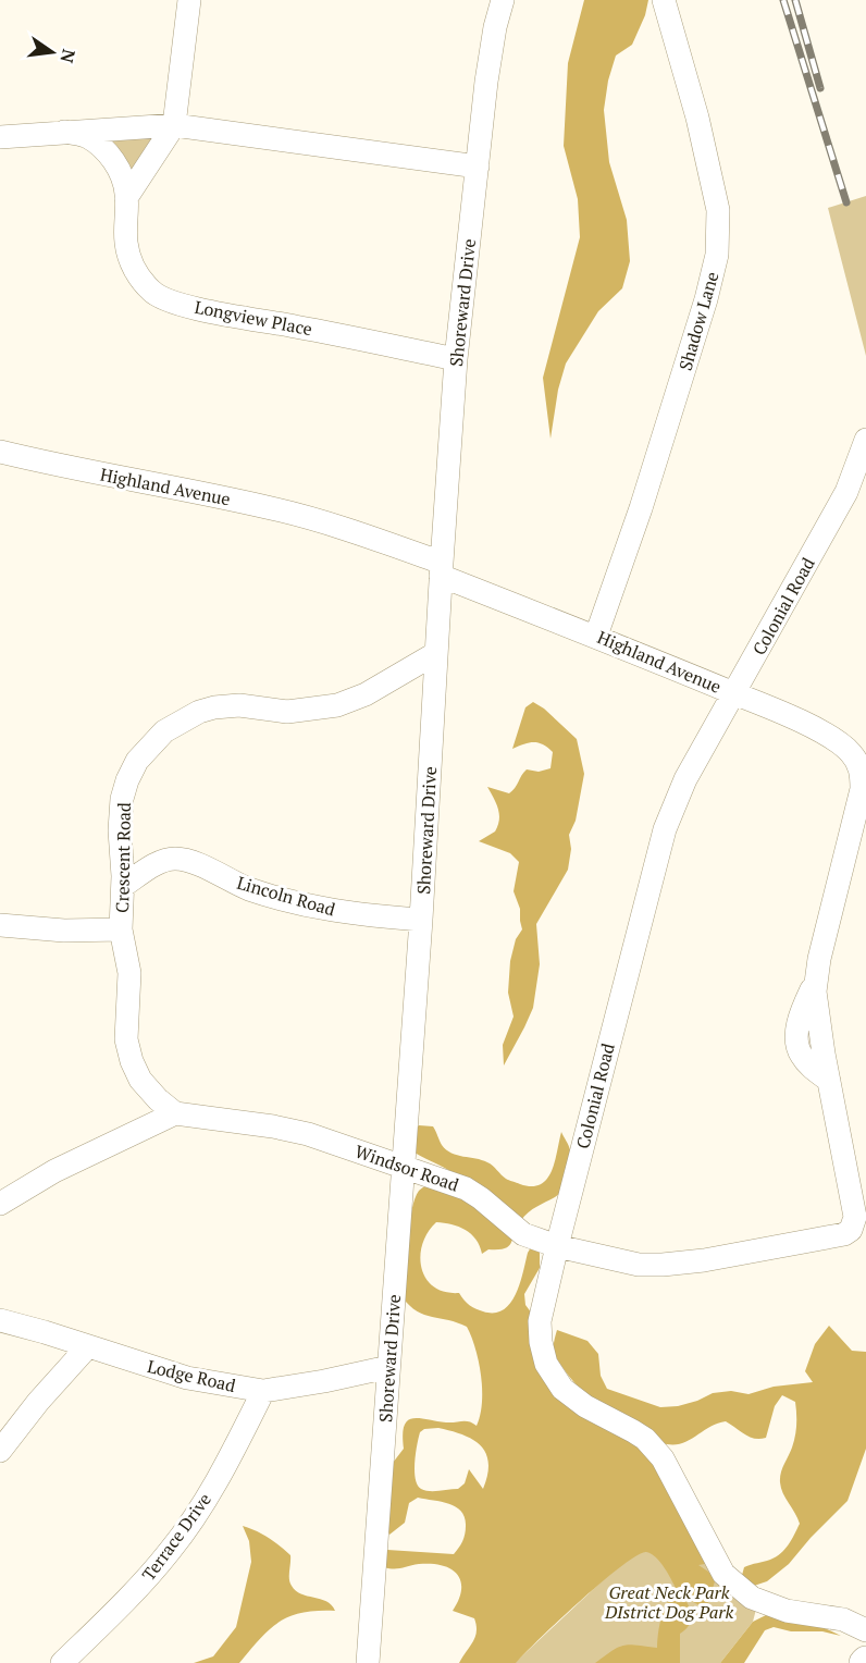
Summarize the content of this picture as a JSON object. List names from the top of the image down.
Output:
{
  "streets": {
    "street": [
      "Shoreward Drive",
      "Longview Place",
      "Shadow Lane",
      "Highland Avenue",
      "Colonial Road",
      "Crescent Road",
      "Lincoln Road",
      "Windsor Road",
      "Lodge Road",
      "Terrace Drive"
    ]
  },
  "crossings": [
    ["Shoreward Drive", "Longview Place"],
    ["Shoreward Drive", "Highland Avenue"],
    ["Shoreward Drive", "Crescent Road"],
    ["Shoreward Drive", "Lincoln Road"],
    ["Shoreward Drive", "Windsor Road"],
    ["Shoreward Drive", "Lodge Road"],
    ["Shadow Lane", "Highland Avenue"],
    ["Highland Avenue", "Colonial Road"],
    ["Highland Avenue", "Windsor Road"],
    ["Colonial Road", "Windsor Road"],
    ["Crescent Road", "Lincoln Road"],
    ["Crescent Road", "Windsor Road"],
    ["Lodge Road", "Terrace Drive"]
  ],
  "parks": ["Great Neck Park DIstrict Dog Park"],
  "north": "right"
}
